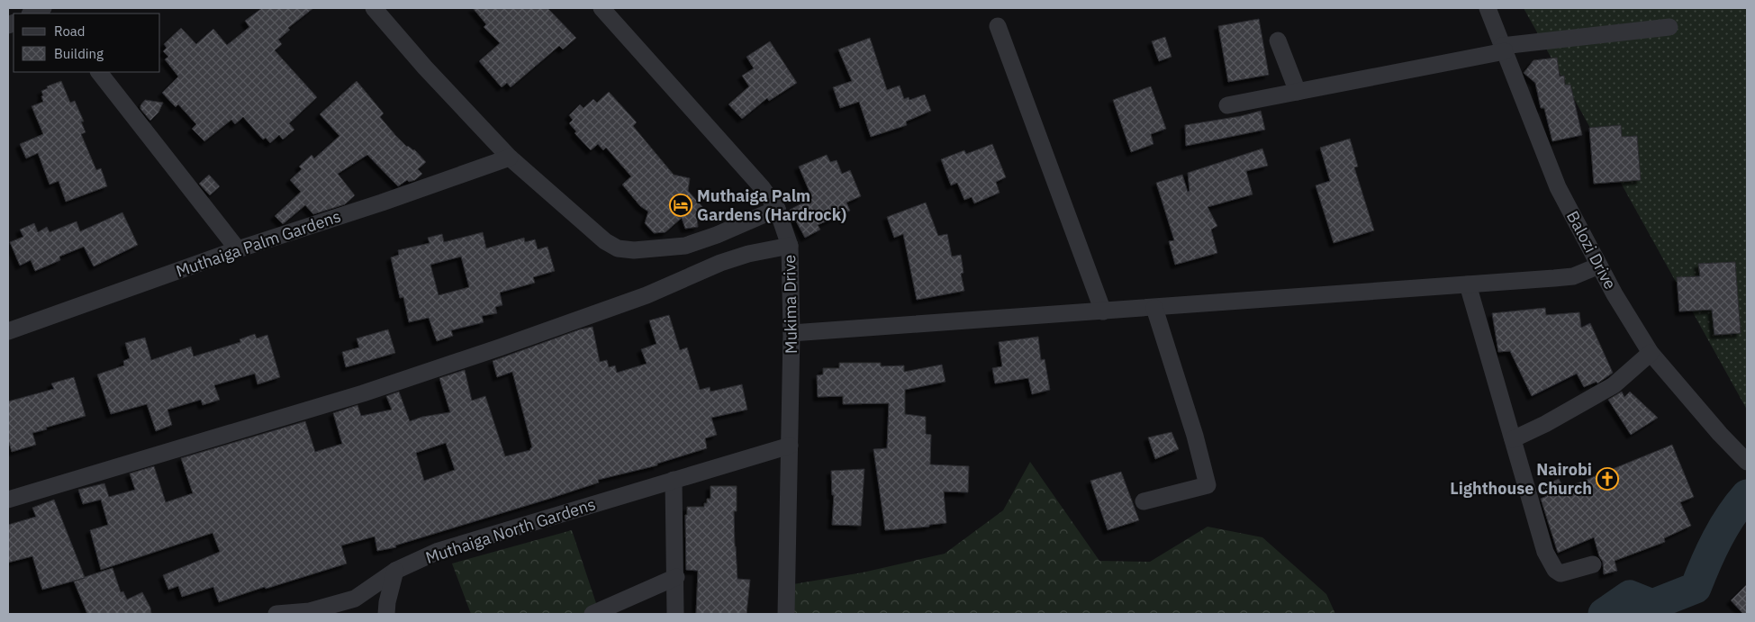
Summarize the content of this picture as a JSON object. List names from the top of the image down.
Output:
{
  "streets": {
    "street": [
      "Muthaiga Palm Gardens",
      "Balozi Drive",
      "Mukima Drive",
      "Muthaiga North Gardens"
    ]
  },
  "crossings": [
    ["Mukima Drive", "Muthaiga North Gardens"]
  ],
  "places": {
    "hotel": ["Muthaiga Palm Gardens (Hardrock)"],
    "church": ["Nairobi Lighthouse Church"]
  },
  "legend": ["Road", "Building"]
}
